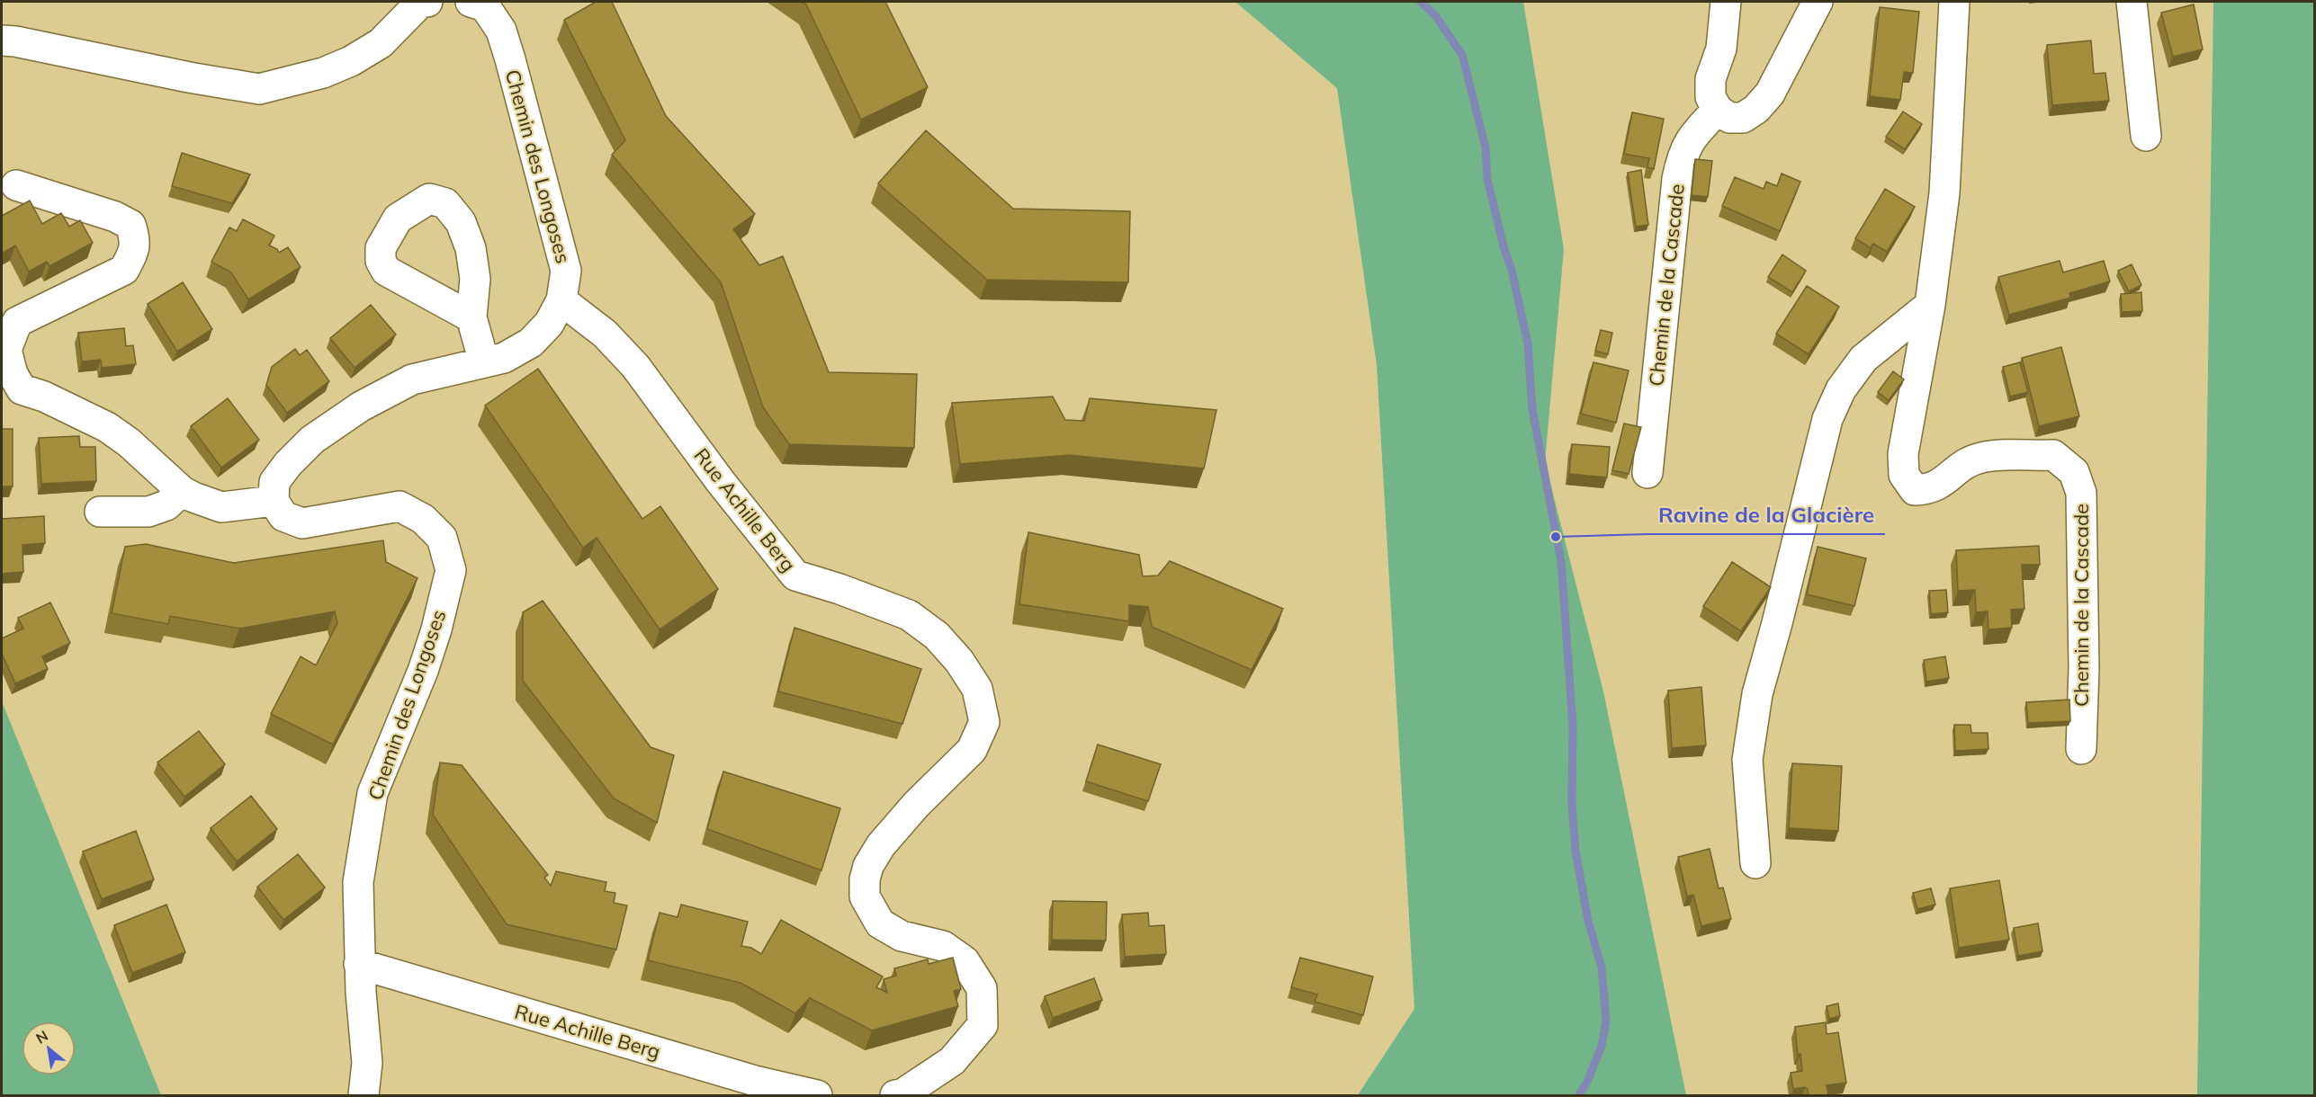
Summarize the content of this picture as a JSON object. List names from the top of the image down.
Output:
{
  "streets": {
    "street": ["Chemin des Longoses", "Chemin de la Cascade", "Rue Achille Berg"]
  },
  "crossings": [
    ["Chemin des Longoses", "Rue Achille Berg"]
  ],
  "places": ["Ravine de la Glacière"],
  "north": "top left"
}
